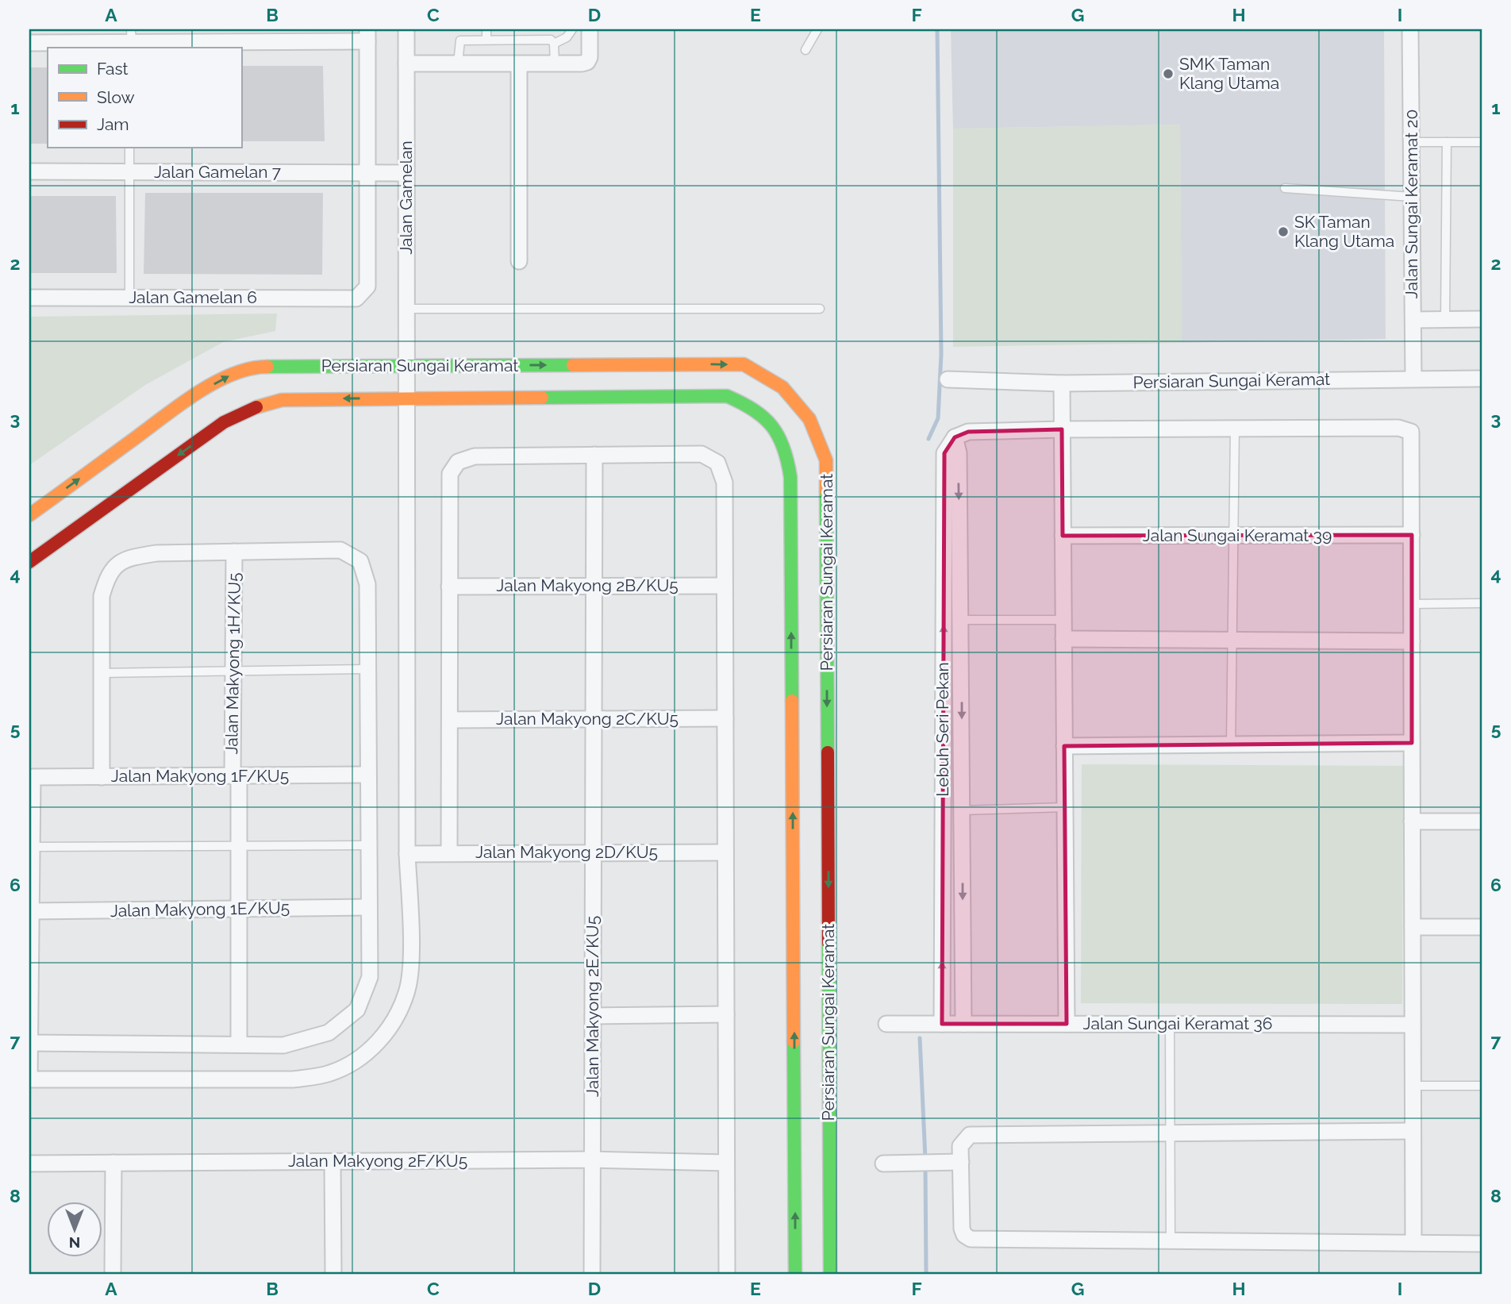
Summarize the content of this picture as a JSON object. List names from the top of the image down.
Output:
{
  "streets": {
    "street": [
      "Jalan Gamelan 7",
      "Jalan Gamelan",
      "Jalan Sungai Keramat 20",
      "Jalan Gamelan 6",
      "Persiaran Sungai Keramat",
      "Jalan Sungai Keramat 39",
      "Jalan Makyong 2B/KU5",
      "Jalan Makyong 1H/KU5",
      "Jalan Makyong 2C/KU5",
      "Lebuh Seri Pekan",
      "Jalan Makyong 1F/KU5",
      "Jalan Makyong 2D/KU5",
      "Jalan Makyong 1E/KU5",
      "Jalan Makyong 2E/KU5",
      "Jalan Sungai Keramat 36",
      "Jalan Makyong 2F/KU5"
    ]
  },
  "crossings": [
    ["Jalan Gamelan 7", "Jalan Gamelan"],
    ["Jalan Gamelan 7", "Jalan Gamelan 6"],
    ["Jalan Gamelan", "Persiaran Sungai Keramat"],
    ["Jalan Gamelan", "Jalan Makyong 2D/KU5"],
    ["Jalan Sungai Keramat 20", "Persiaran Sungai Keramat"],
    ["Jalan Makyong 2B/KU5", "Jalan Makyong 2E/KU5"],
    ["Jalan Makyong 1H/KU5", "Jalan Makyong 1F/KU5"],
    ["Jalan Makyong 1H/KU5", "Jalan Makyong 1E/KU5"],
    ["Jalan Makyong 2C/KU5", "Jalan Makyong 2E/KU5"],
    ["Lebuh Seri Pekan", "Jalan Sungai Keramat 36"],
    ["Jalan Makyong 2D/KU5", "Jalan Makyong 2E/KU5"],
    ["Jalan Makyong 2E/KU5", "Jalan Makyong 2F/KU5"]
  ],
  "places": ["SMK Taman Klang Utama", "SK Taman Klang Utama"],
  "legend": ["Fast", "Slow", "Jam"],
  "north": "bottom",
  "grid": {
    "columns": [
      "A",
      "B",
      "C",
      "D",
      "E",
      "F",
      "G",
      "H",
      "I"
    ],
    "rows": [
      "1",
      "2",
      "3",
      "4",
      "5",
      "6",
      "7",
      "8"
    ]
  }
}
